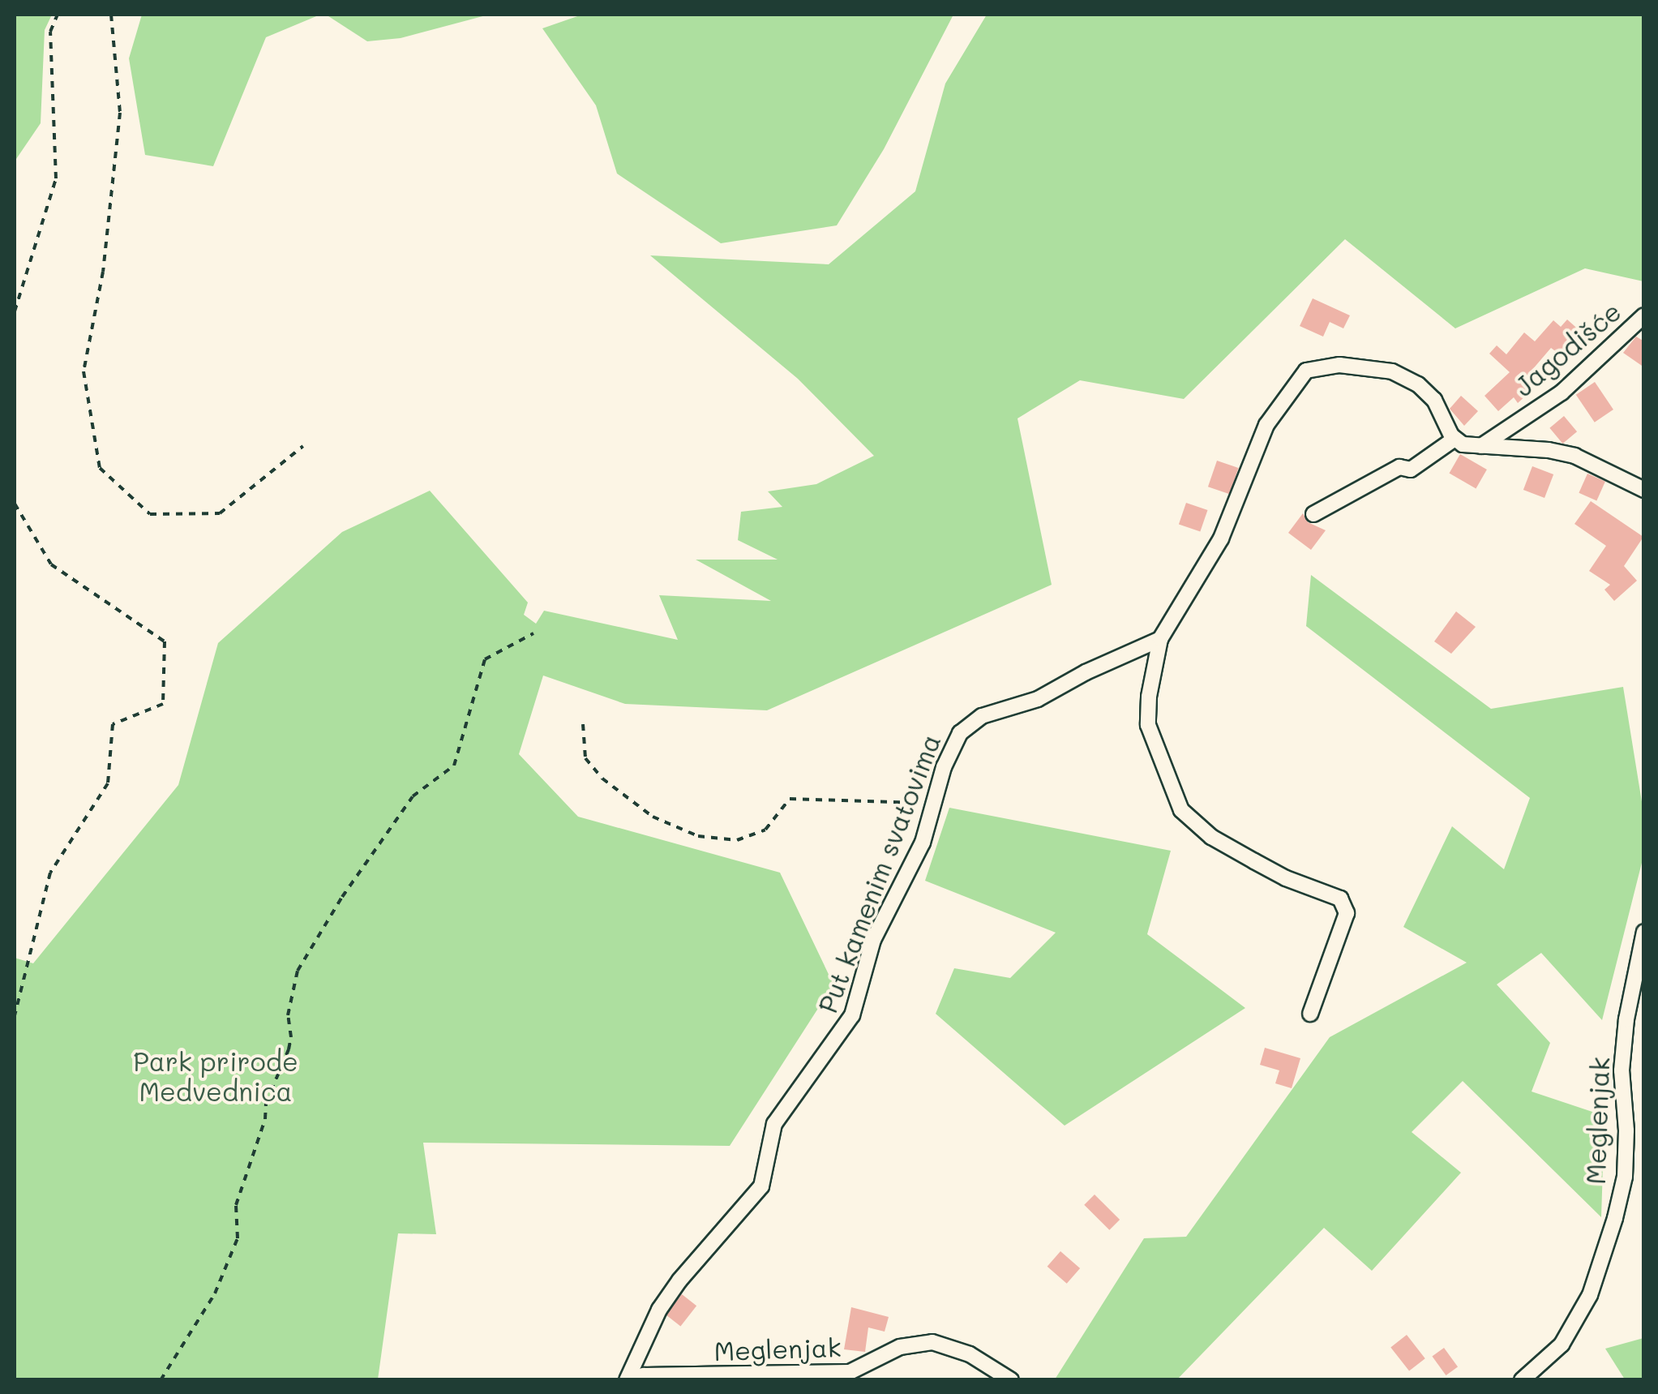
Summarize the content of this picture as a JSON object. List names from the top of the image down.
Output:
{
  "streets": {
    "street": ["Jagodišće", "Put kamenim svatovima", "Meglenjak"]
  },
  "crossings": [
    ["Put kamenim svatovima", "Meglenjak"]
  ],
  "parks": ["Park prirode Medvednica"]
}
